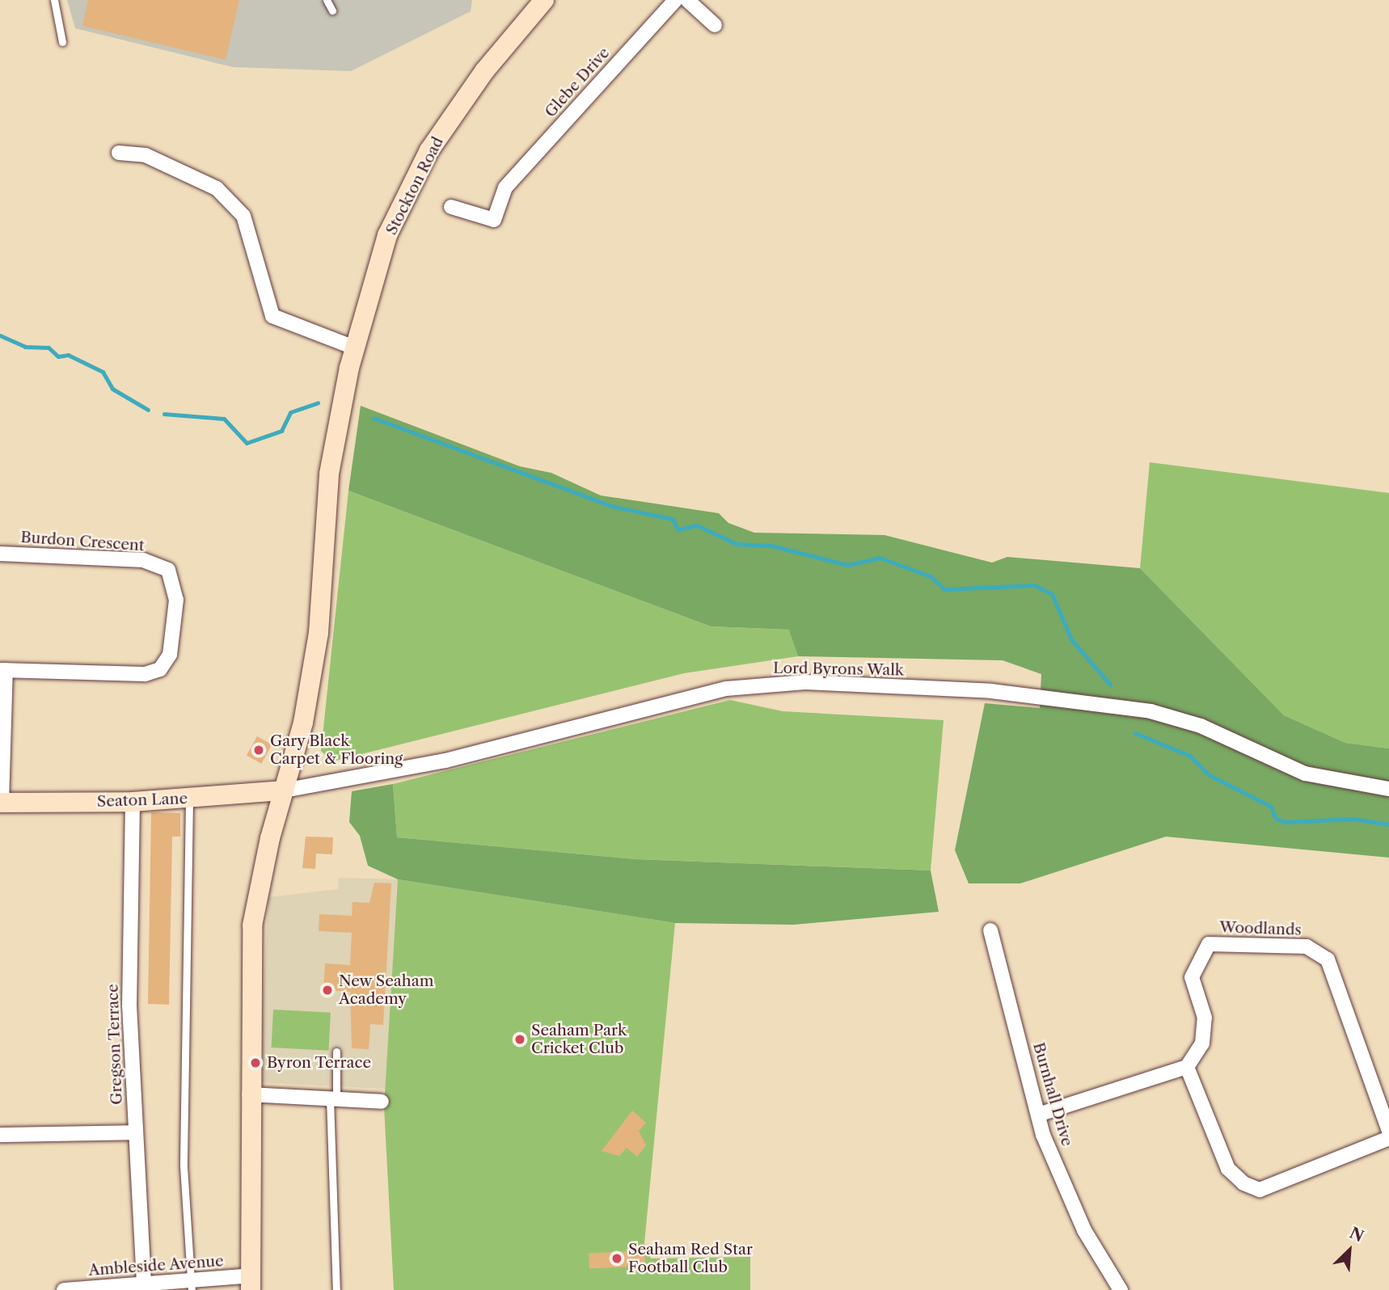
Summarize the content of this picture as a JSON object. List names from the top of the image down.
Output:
{
  "streets": {
    "main road": ["Stockton Road", "Seaton Lane"],
    "street": [
      "Glebe Drive",
      "Burdon Crescent",
      "Lord Byrons Walk",
      "Woodlands",
      "Gregson Terrace",
      "Burnhall Drive",
      "Ambleside Avenue"
    ]
  },
  "crossings": [
    ["Stockton Road", "Lord Byrons Walk"],
    ["Stockton Road", "Seaton Lane"],
    ["Stockton Road", "Ambleside Avenue"],
    ["Lord Byrons Walk", "Seaton Lane"],
    ["Seaton Lane", "Gregson Terrace"],
    ["Gregson Terrace", "Ambleside Avenue"]
  ],
  "places": [
    "Gary Black Carpet & Flooring",
    "New Seaham Academy",
    "Seaham Park Cricket Club",
    "Byron Terrace",
    "Seaham Red Star Football Club"
  ],
  "north": "top right"
}
